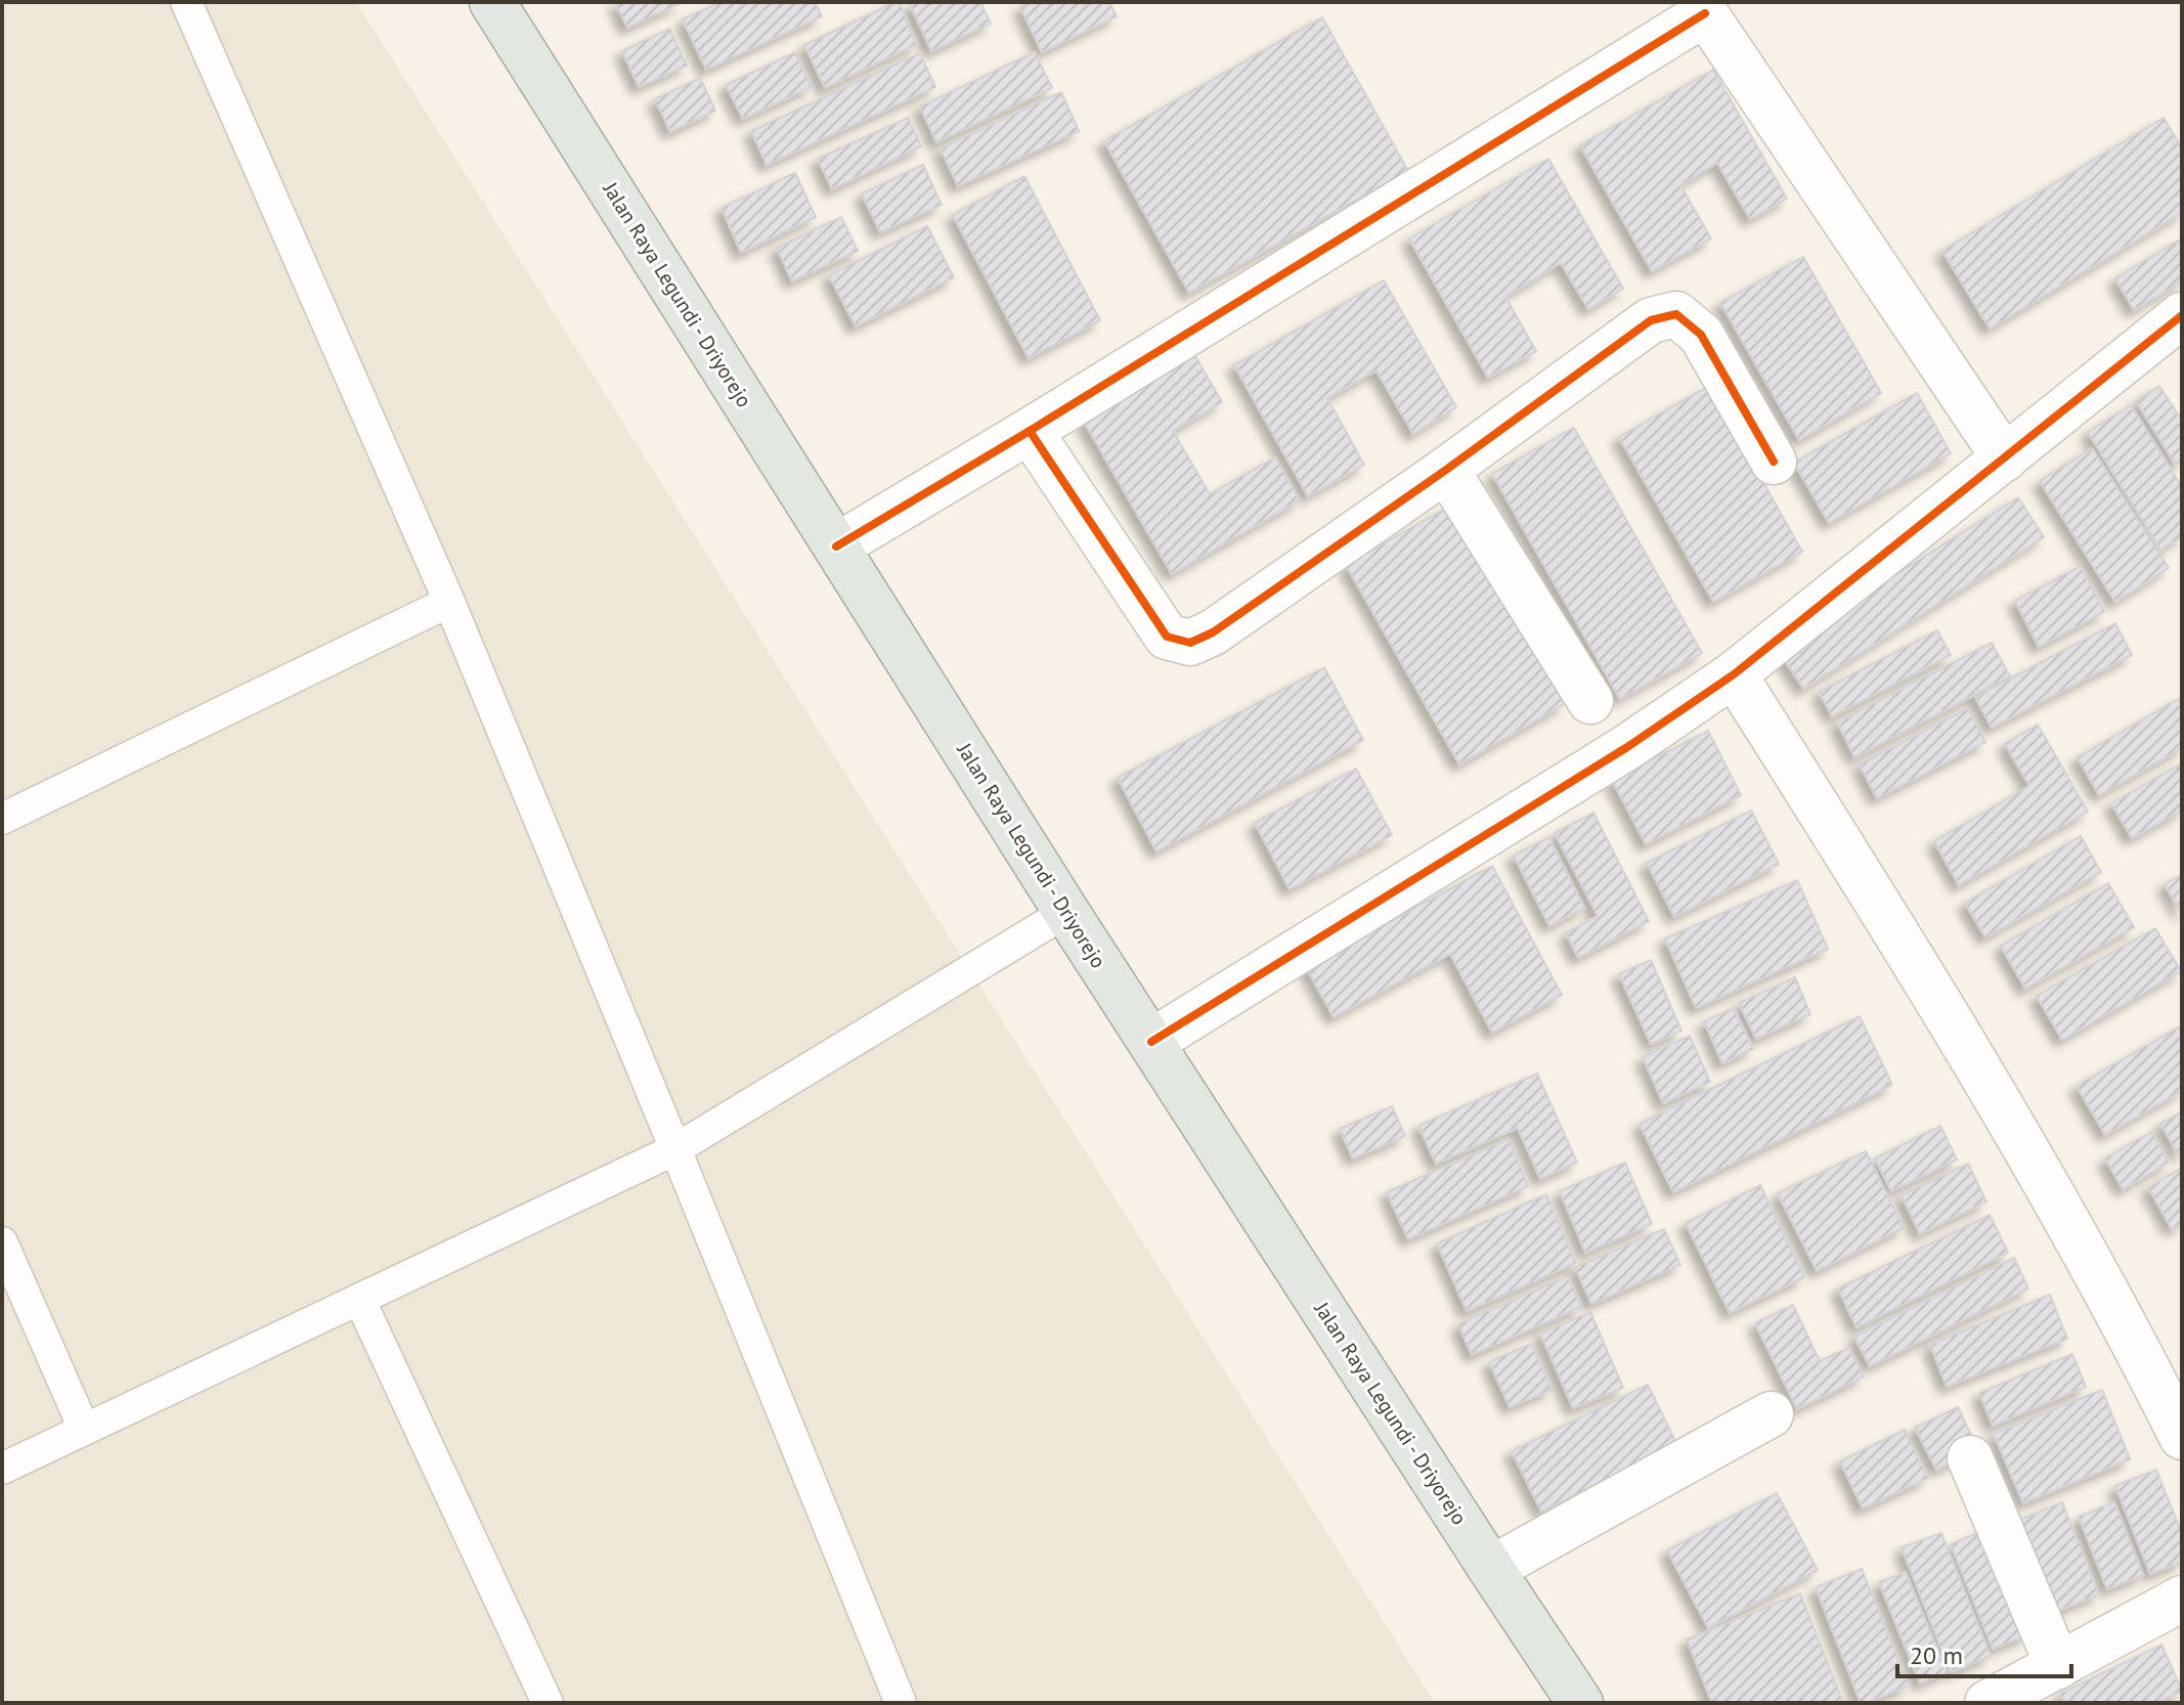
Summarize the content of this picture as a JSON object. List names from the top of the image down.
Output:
{
  "streets": {
    "main road": ["Jalan Raya Legundi - Driyorejo"]
  },
  "scale_bar": "20 m"
}
